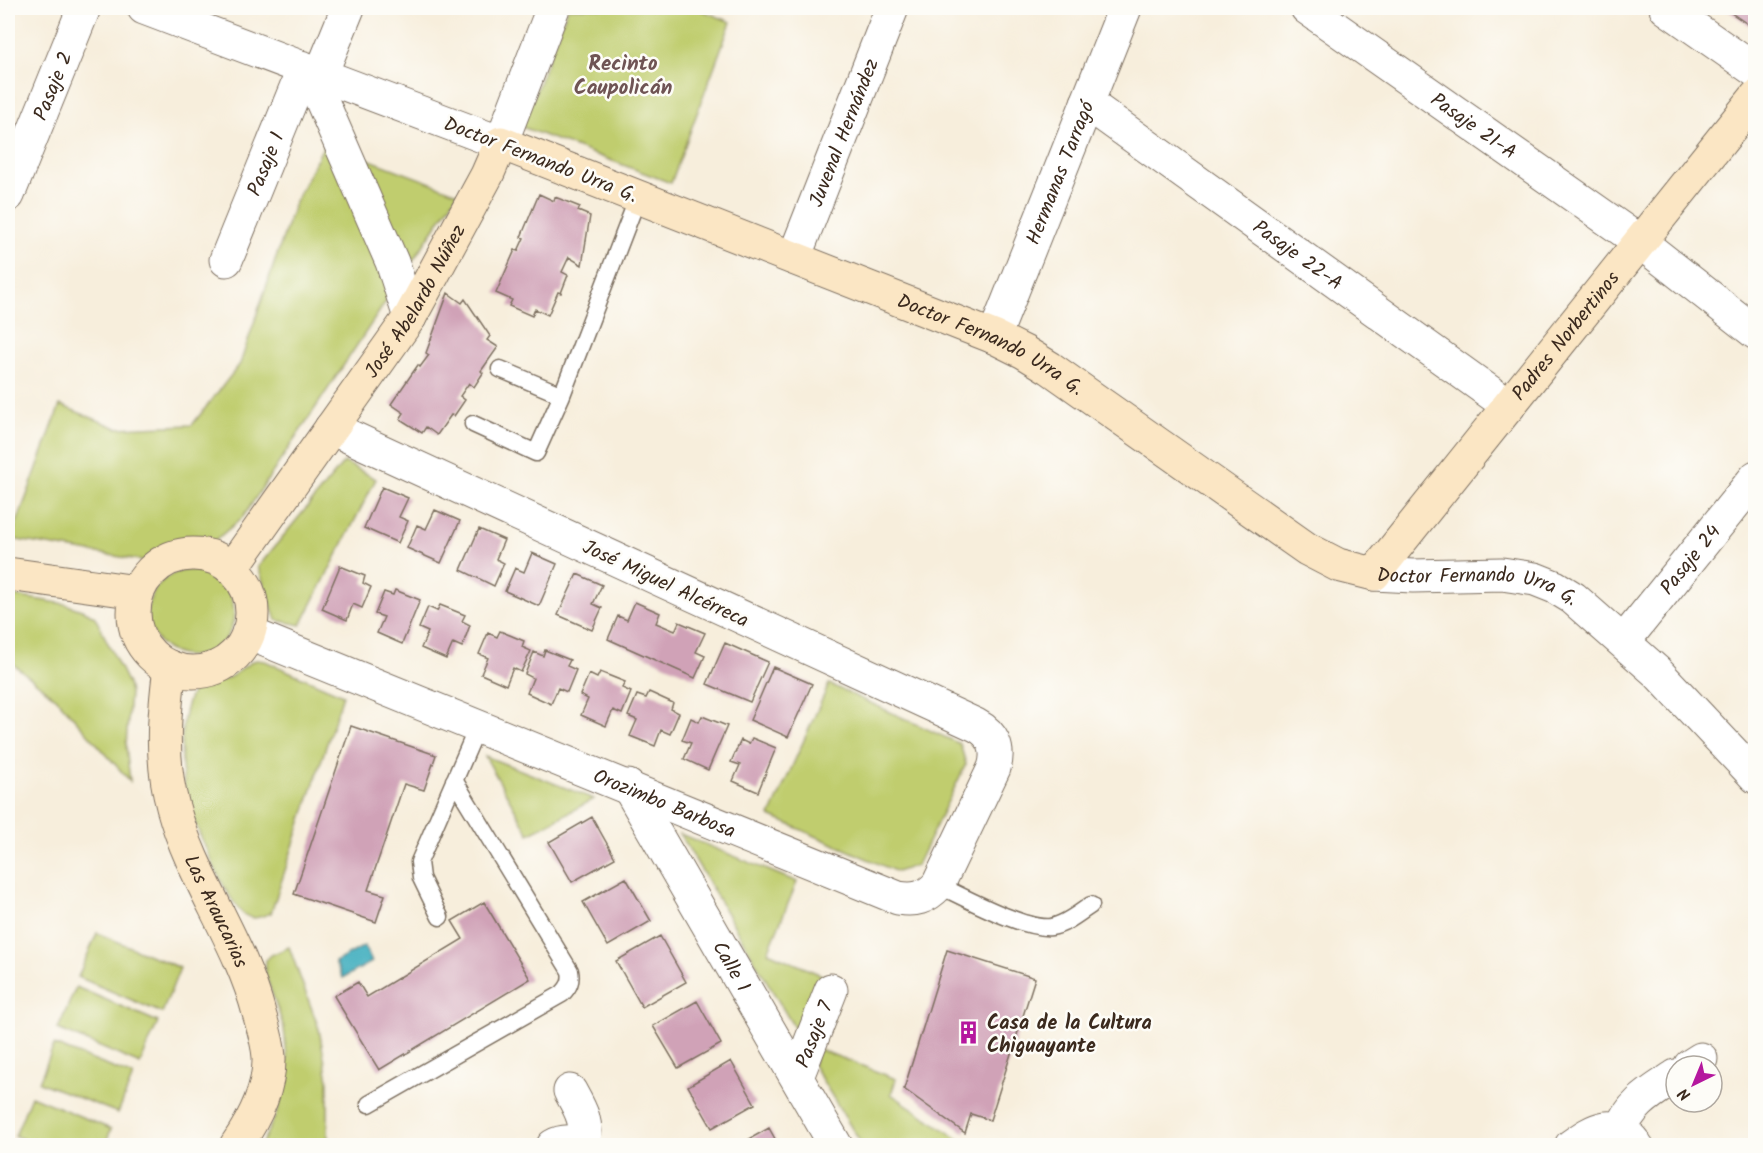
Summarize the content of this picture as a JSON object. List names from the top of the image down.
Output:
{
  "streets": {
    "street": [
      "Pasaje 2",
      "Pasaje 21-A",
      "Juvenal Hernández",
      "Doctor Fernando Urra G.",
      "Pasaje 1",
      "Hermanas Tarragó",
      "Pasaje 22-A",
      "José Abelardo Núñez",
      "Padres Norbertinos",
      "Pasaje 24",
      "José Miguel Alcérreca",
      "Orozimbo Barbosa",
      "Las Araucarias",
      "Calle 1",
      "Pasaje 7"
    ]
  },
  "crossings": [
    ["Pasaje 21-A", "Padres Norbertinos"],
    ["Juvenal Hernández", "Doctor Fernando Urra G."],
    ["Doctor Fernando Urra G.", "Pasaje 1"],
    ["Doctor Fernando Urra G.", "Hermanas Tarragó"],
    ["Doctor Fernando Urra G.", "José Abelardo Núñez"],
    ["Doctor Fernando Urra G.", "Padres Norbertinos"],
    ["Doctor Fernando Urra G.", "Pasaje 24"],
    ["Hermanas Tarragó", "Pasaje 22-A"],
    ["Pasaje 22-A", "Padres Norbertinos"],
    ["José Abelardo Núñez", "José Miguel Alcérreca"],
    ["José Abelardo Núñez", "Orozimbo Barbosa"],
    ["José Abelardo Núñez", "Las Araucarias"],
    ["José Miguel Alcérreca", "Orozimbo Barbosa"],
    ["Orozimbo Barbosa", "Las Araucarias"],
    ["Orozimbo Barbosa", "Calle 1"],
    ["Calle 1", "Pasaje 7"]
  ],
  "districts": ["Recinto Caupolicán"],
  "places": {
    "building": ["Casa de la Cultura Chiguayante"]
  },
  "north": "bottom left"
}
